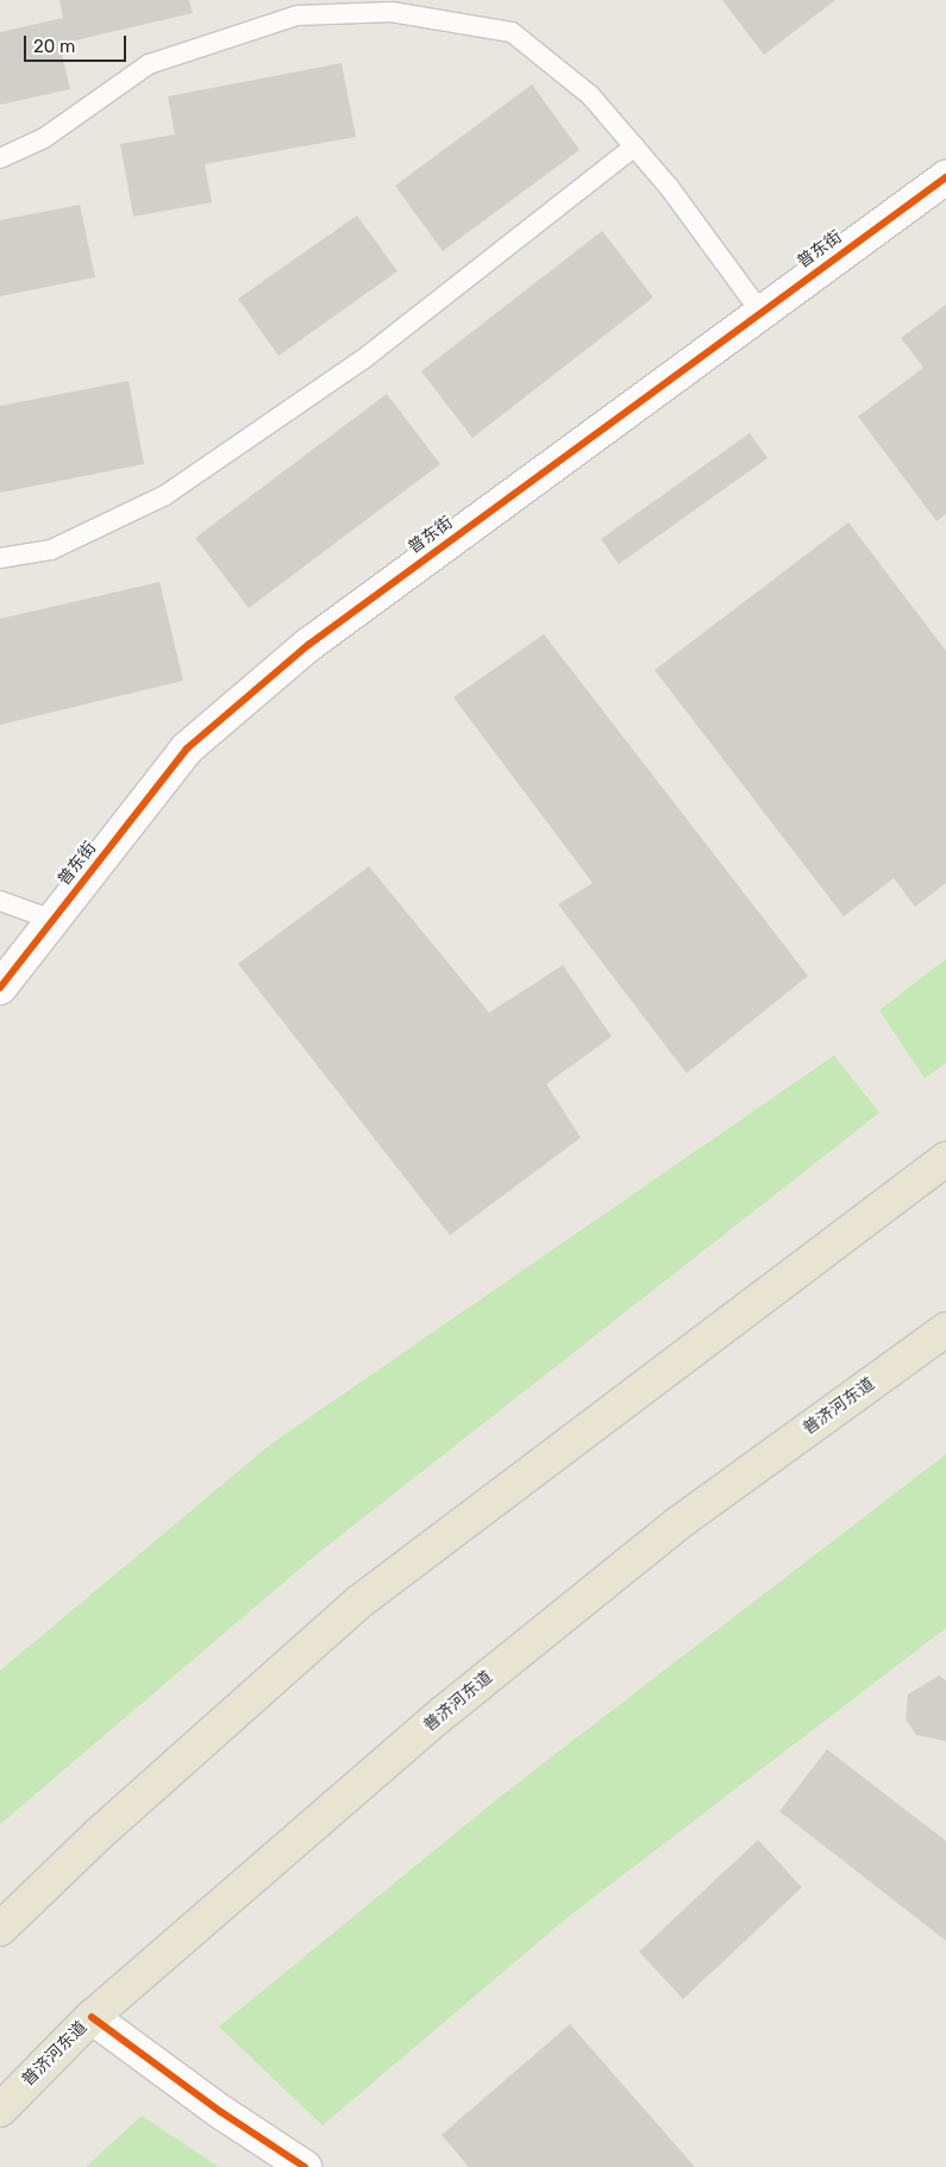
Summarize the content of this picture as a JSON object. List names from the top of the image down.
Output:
{
  "streets": {
    "main road": ["普济河东道"],
    "street": ["普东街"]
  },
  "scale_bar": "20 m"
}
